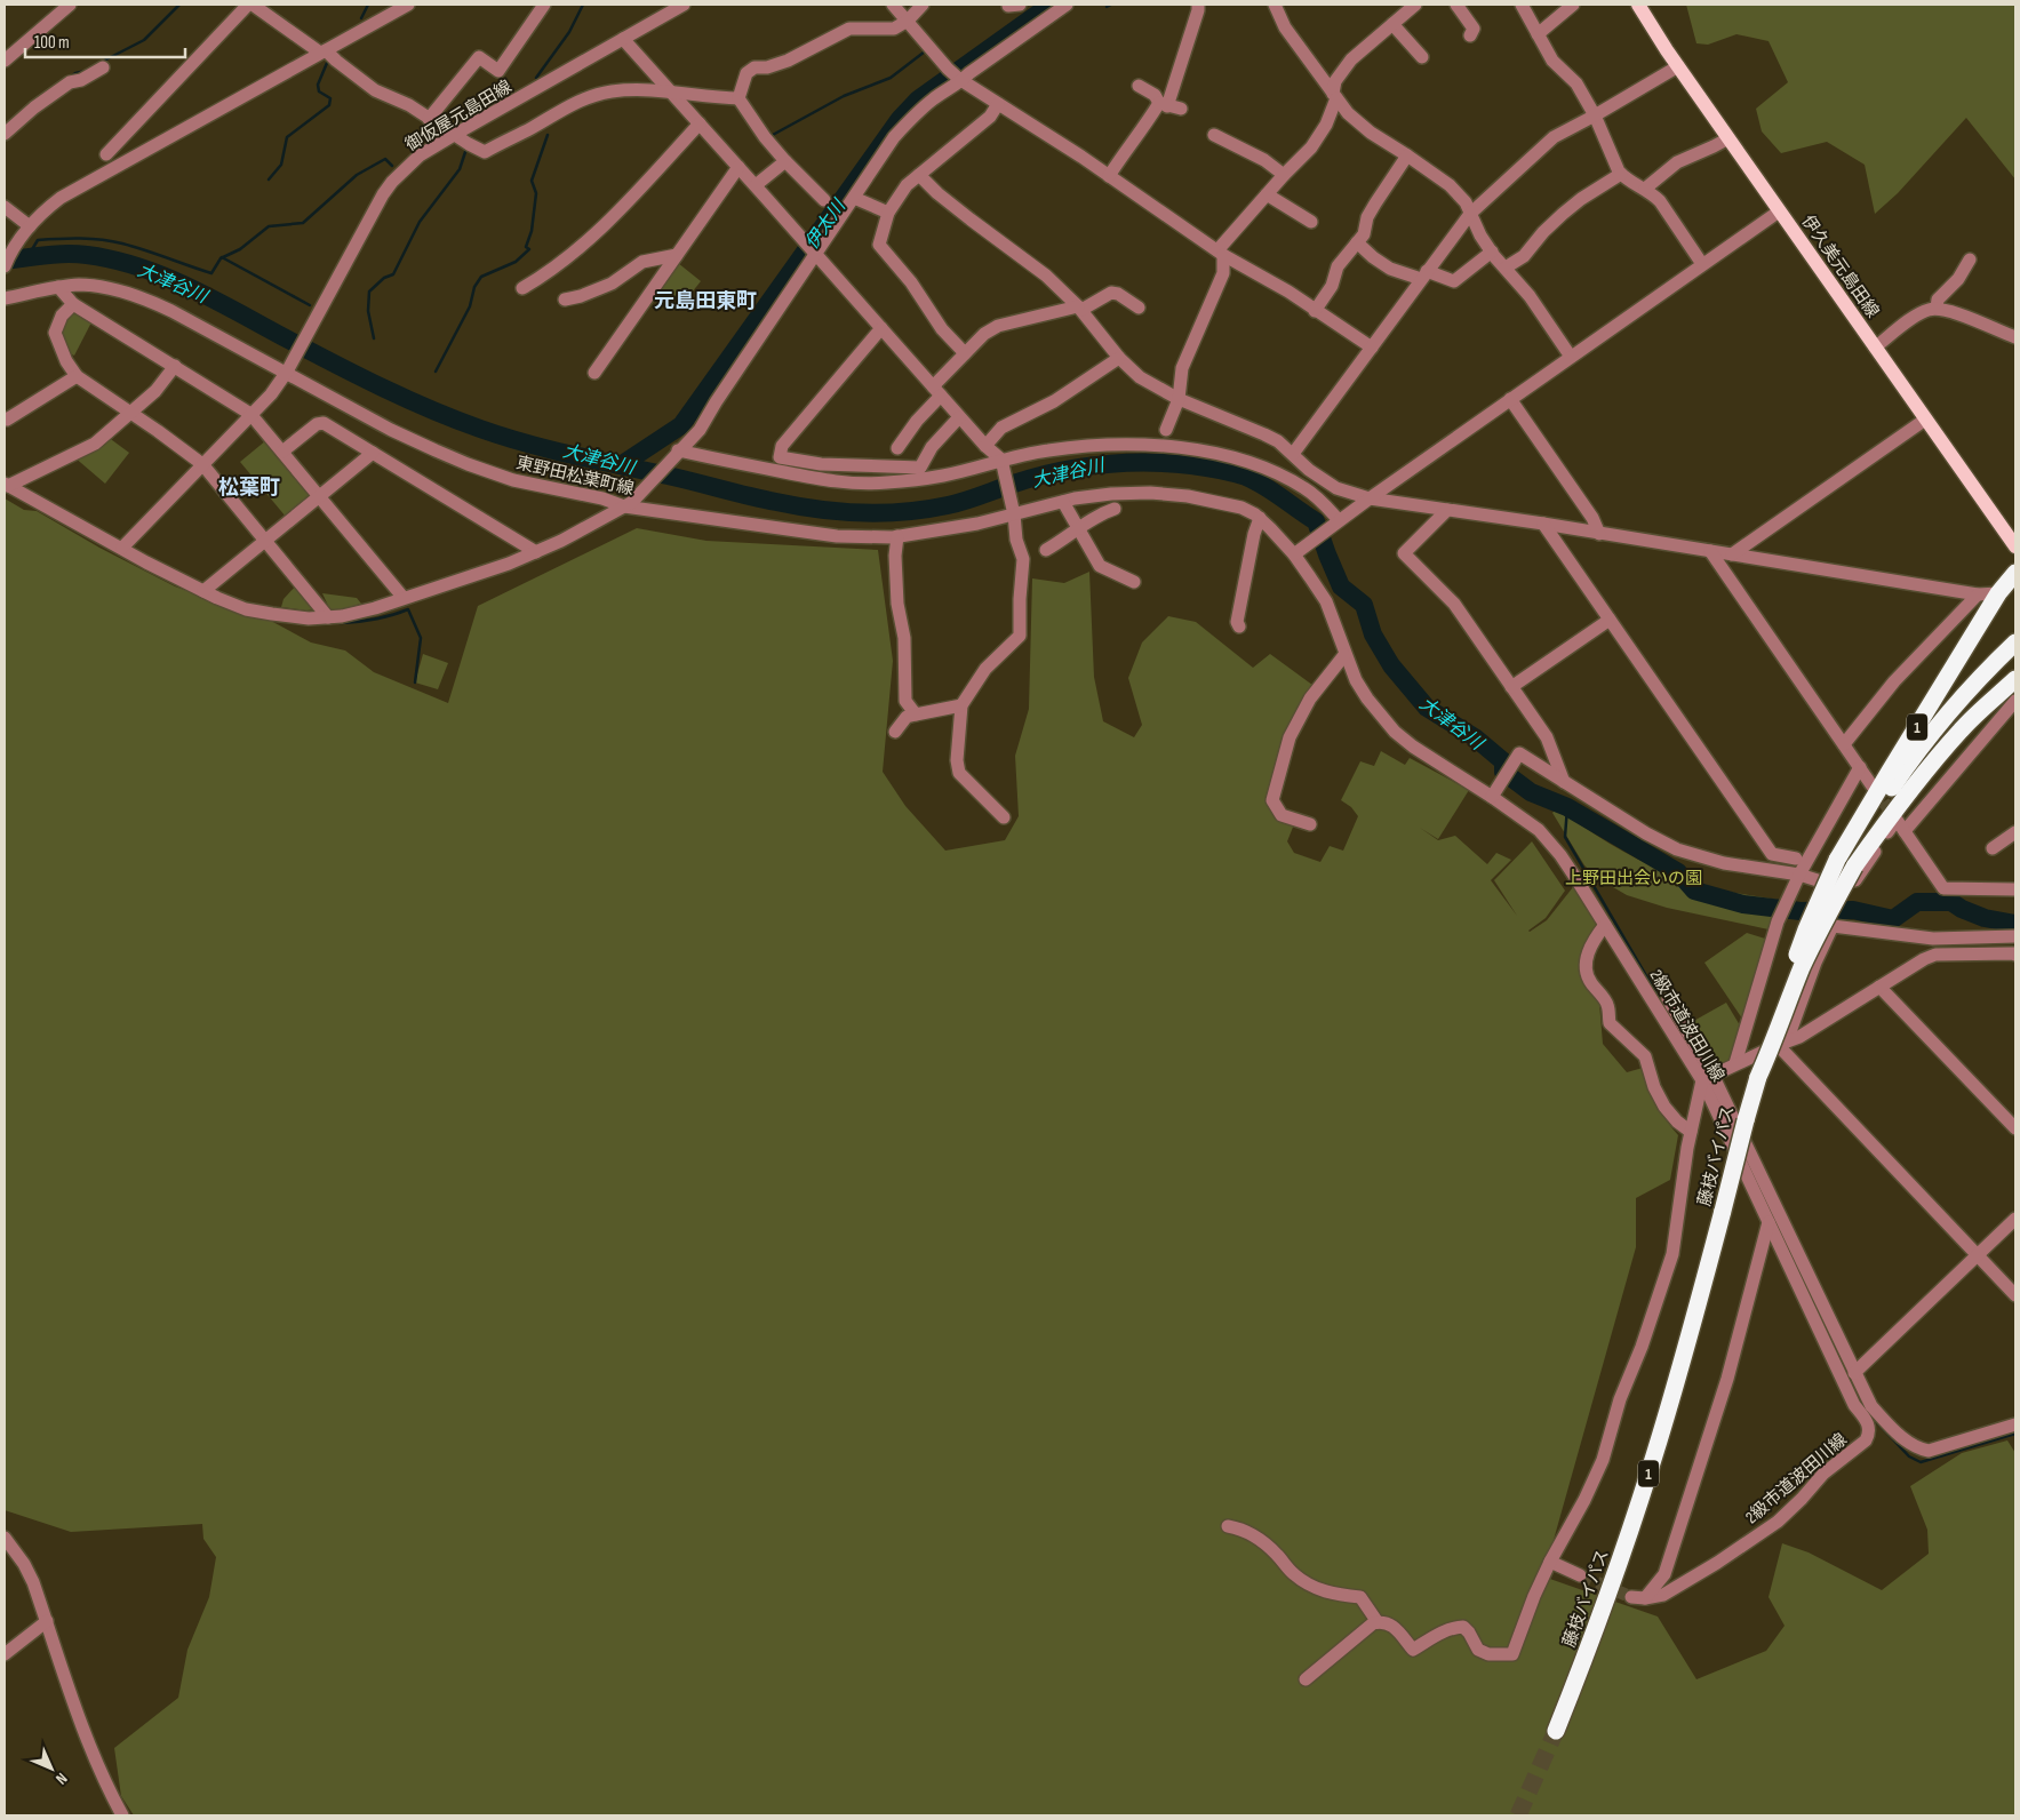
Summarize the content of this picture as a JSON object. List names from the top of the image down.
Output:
{
  "streets": {
    "highway": ["1", "藤枝バイパス"],
    "main road": ["伊久美元島田線"],
    "street": ["御仮屋元島田線", "東野田松葉町線", "2級市道波田川線"]
  },
  "crossings": [
    ["御仮屋元島田線", "東野田松葉町線"],
    ["東野田松葉町線", "2級市道波田川線"],
    ["1", "藤枝バイパス"]
  ],
  "districts": ["元島田東町", "松葉町"],
  "water": ["伊太川", "大津谷川"],
  "parks": ["上野田出会いの園"],
  "scale_bar": "100 m",
  "north": "bottom right"
}
